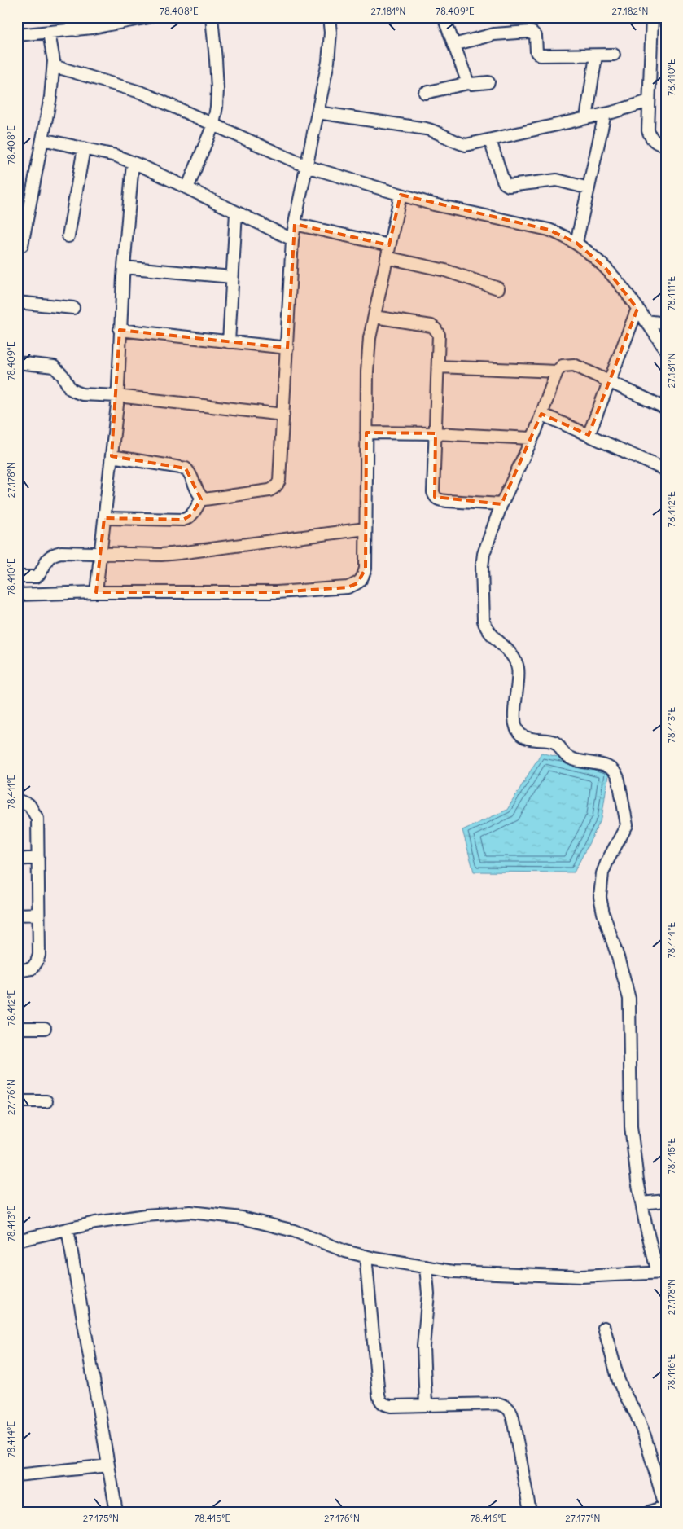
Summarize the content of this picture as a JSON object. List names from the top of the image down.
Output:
{
  "coordinates": [
    "78.408°E",
    "27.181°N",
    "78.409°E",
    "27.182°N",
    "78.410°E",
    "78.411°E",
    "27.178°N",
    "78.412°E",
    "78.413°E",
    "78.414°E",
    "27.176°N",
    "78.415°E",
    "78.416°E",
    "27.175°N",
    "27.177°N"
  ]
}
